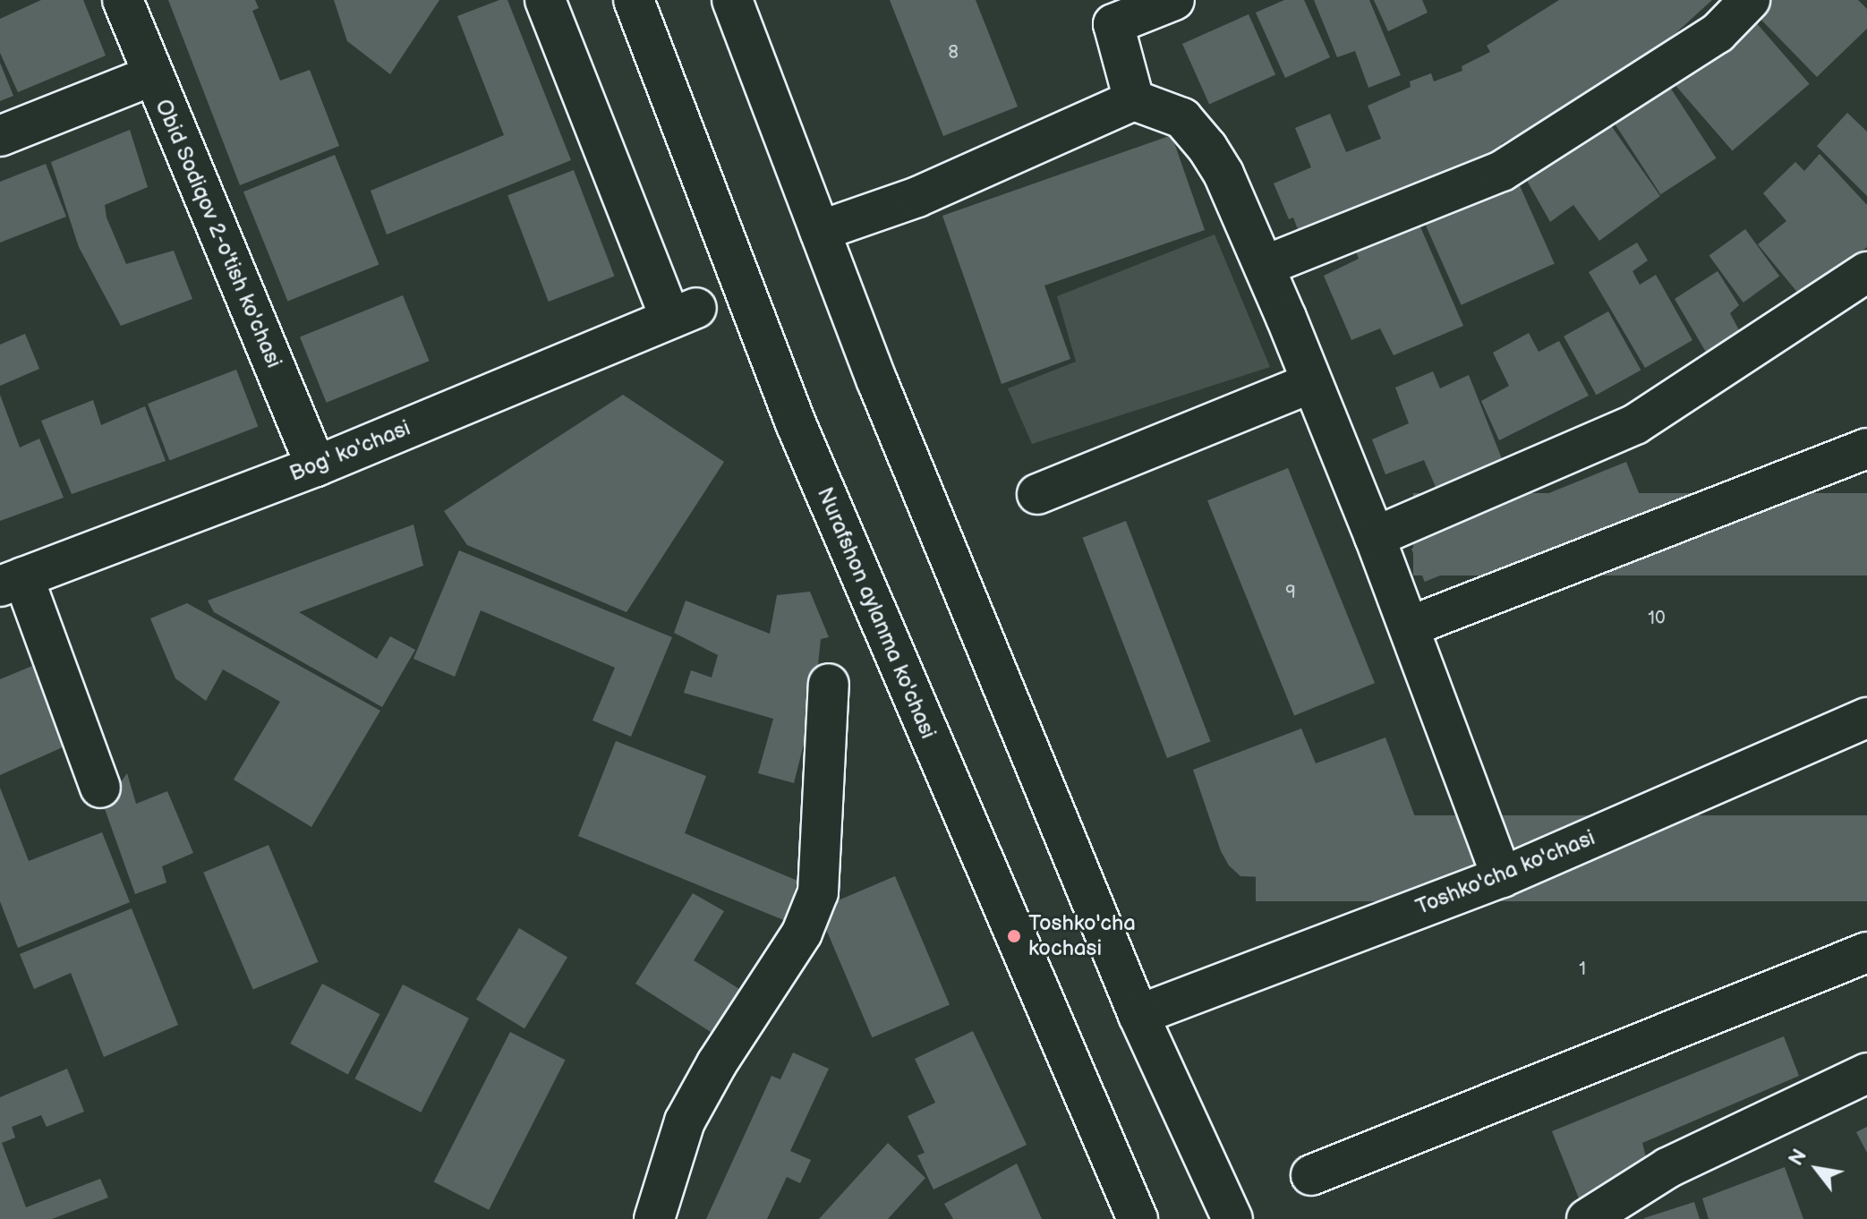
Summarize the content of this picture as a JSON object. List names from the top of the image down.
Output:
{
  "streets": {
    "street": [
      "Obid Sodiqov 2-o'tish ko'chasi",
      "Bog' ko'chasi",
      "Nurafshon aylanma ko'chasi",
      "Toshko'cha ko'chasi"
    ]
  },
  "crossings": [
    ["Obid Sodiqov 2-o'tish ko'chasi", "Bog' ko'chasi"]
  ],
  "places": ["Toshko'cha kochasi"],
  "house_numbers": [
    "8",
    "9",
    "10",
    "1"
  ],
  "north": "top left"
}
